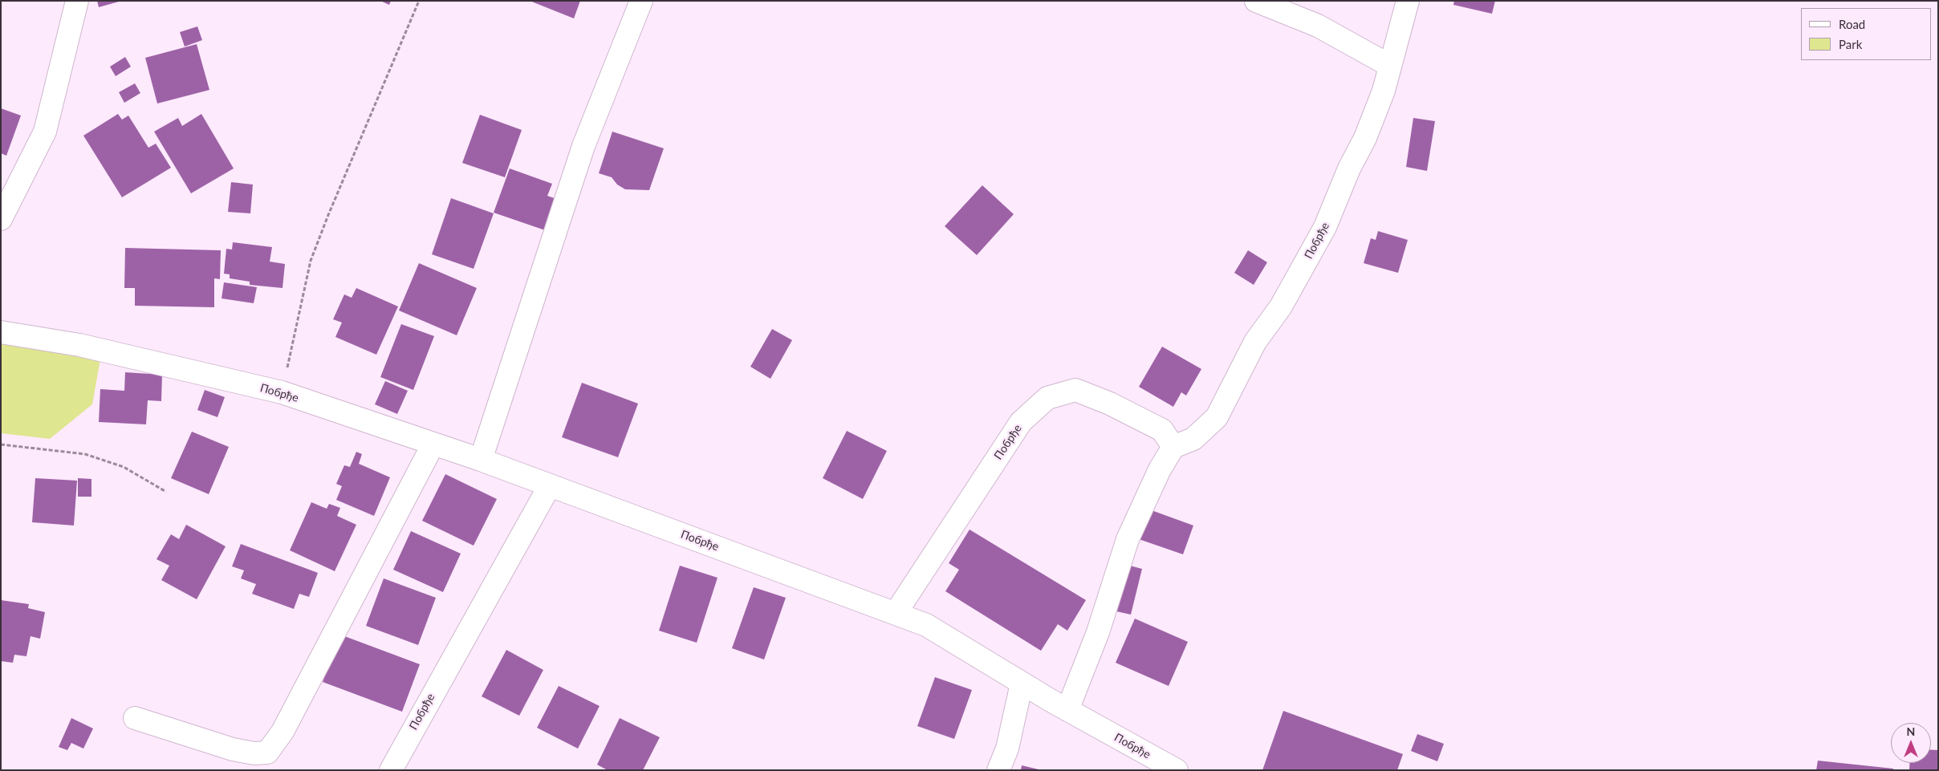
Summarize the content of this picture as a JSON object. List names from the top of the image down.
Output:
{
  "streets": {
    "street": ["Побрђе"]
  },
  "legend": ["Road", "Park"],
  "north": "top"
}
